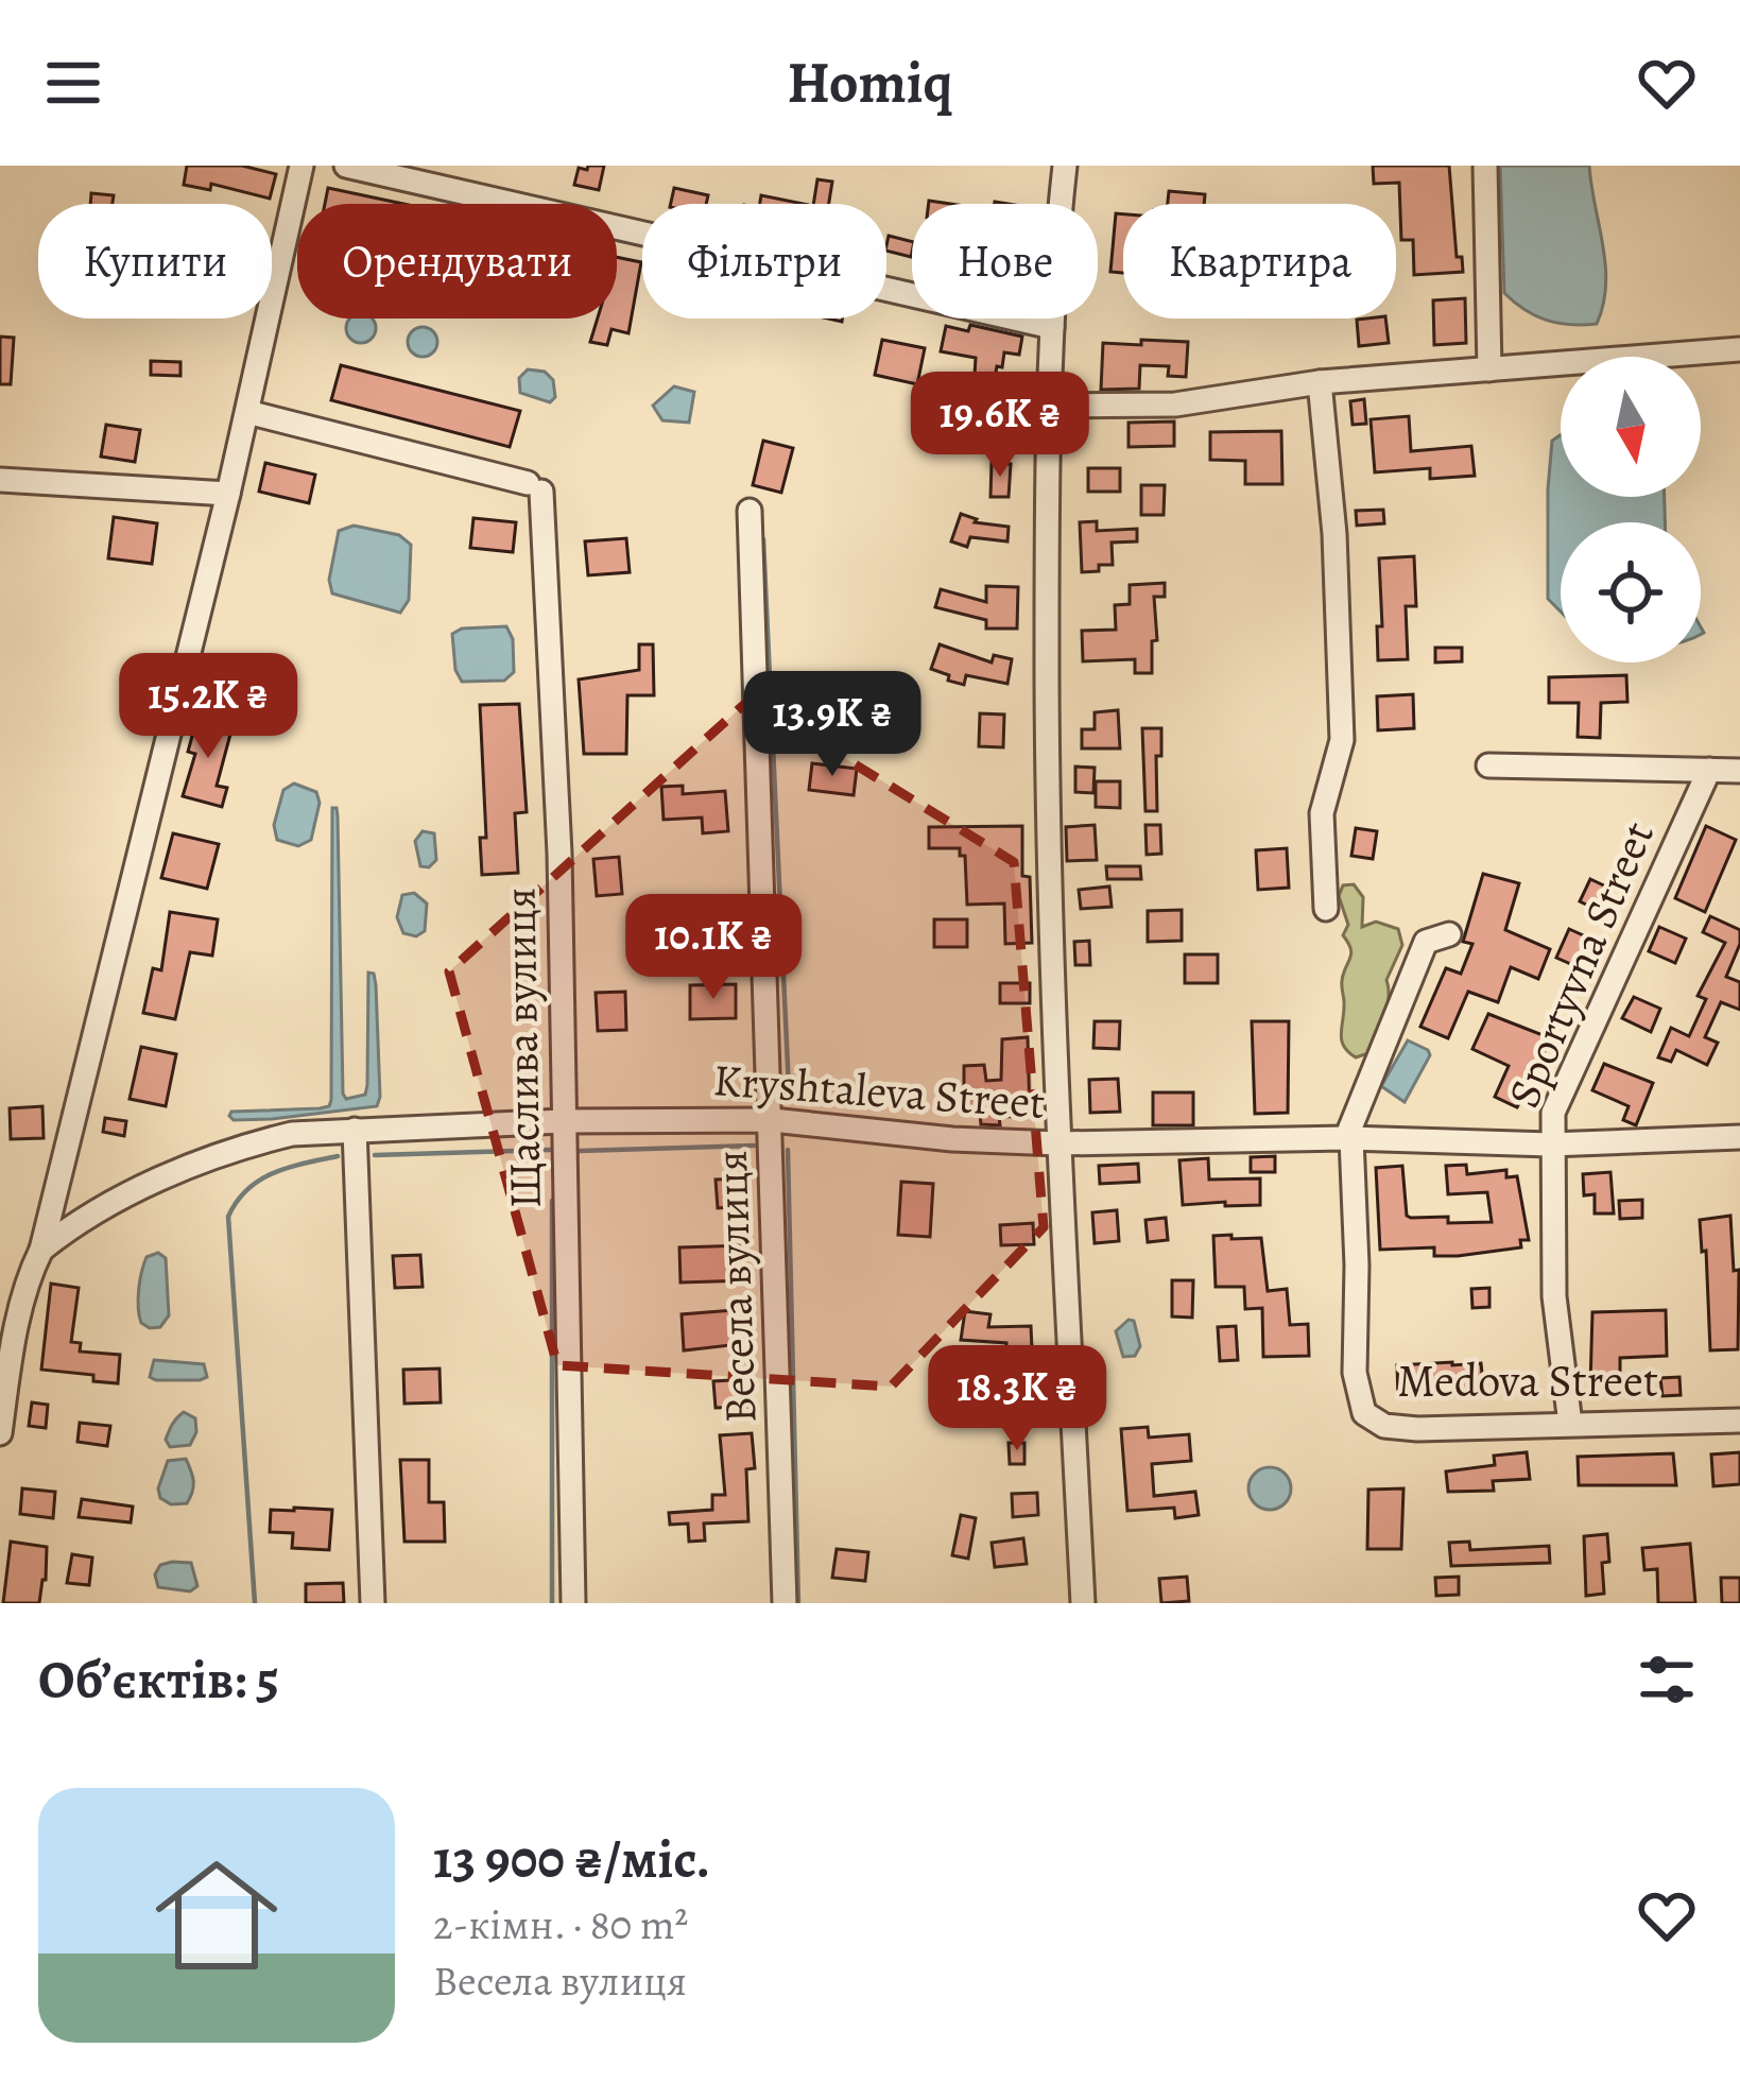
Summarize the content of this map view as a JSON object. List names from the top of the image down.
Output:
{
  "streets": {
    "street": [
      "Sportyvna Street",
      "Щаслива вулиця",
      "Kryshtaleva Street",
      "Весела вулиця",
      "Medova Street"
    ]
  },
  "crossings": [
    ["Sportyvna Street", "Kryshtaleva Street"],
    ["Sportyvna Street", "Medova Street"],
    ["Щаслива вулиця", "Kryshtaleva Street"],
    ["Kryshtaleva Street", "Весела вулиця"],
    ["Kryshtaleva Street", "Medova Street"]
  ],
  "north": "bottom",
  "page": {
    "header": "Homiq",
    "chip": [
      "Купити",
      "Орендувати",
      "Фільтри",
      "Нове",
      "Квартира"
    ],
    "price": [
      "19.6K ₴",
      "15.2K ₴",
      "13.9K ₴",
      "10.1K ₴",
      "18.3K ₴"
    ],
    "heading": "Об’єктів: 5",
    "list": [
      {
        "name": "13 900 ₴/міс.",
        "note": "2-кімн. · 80 m² · Весела вулиця"
      }
    ]
  }
}
